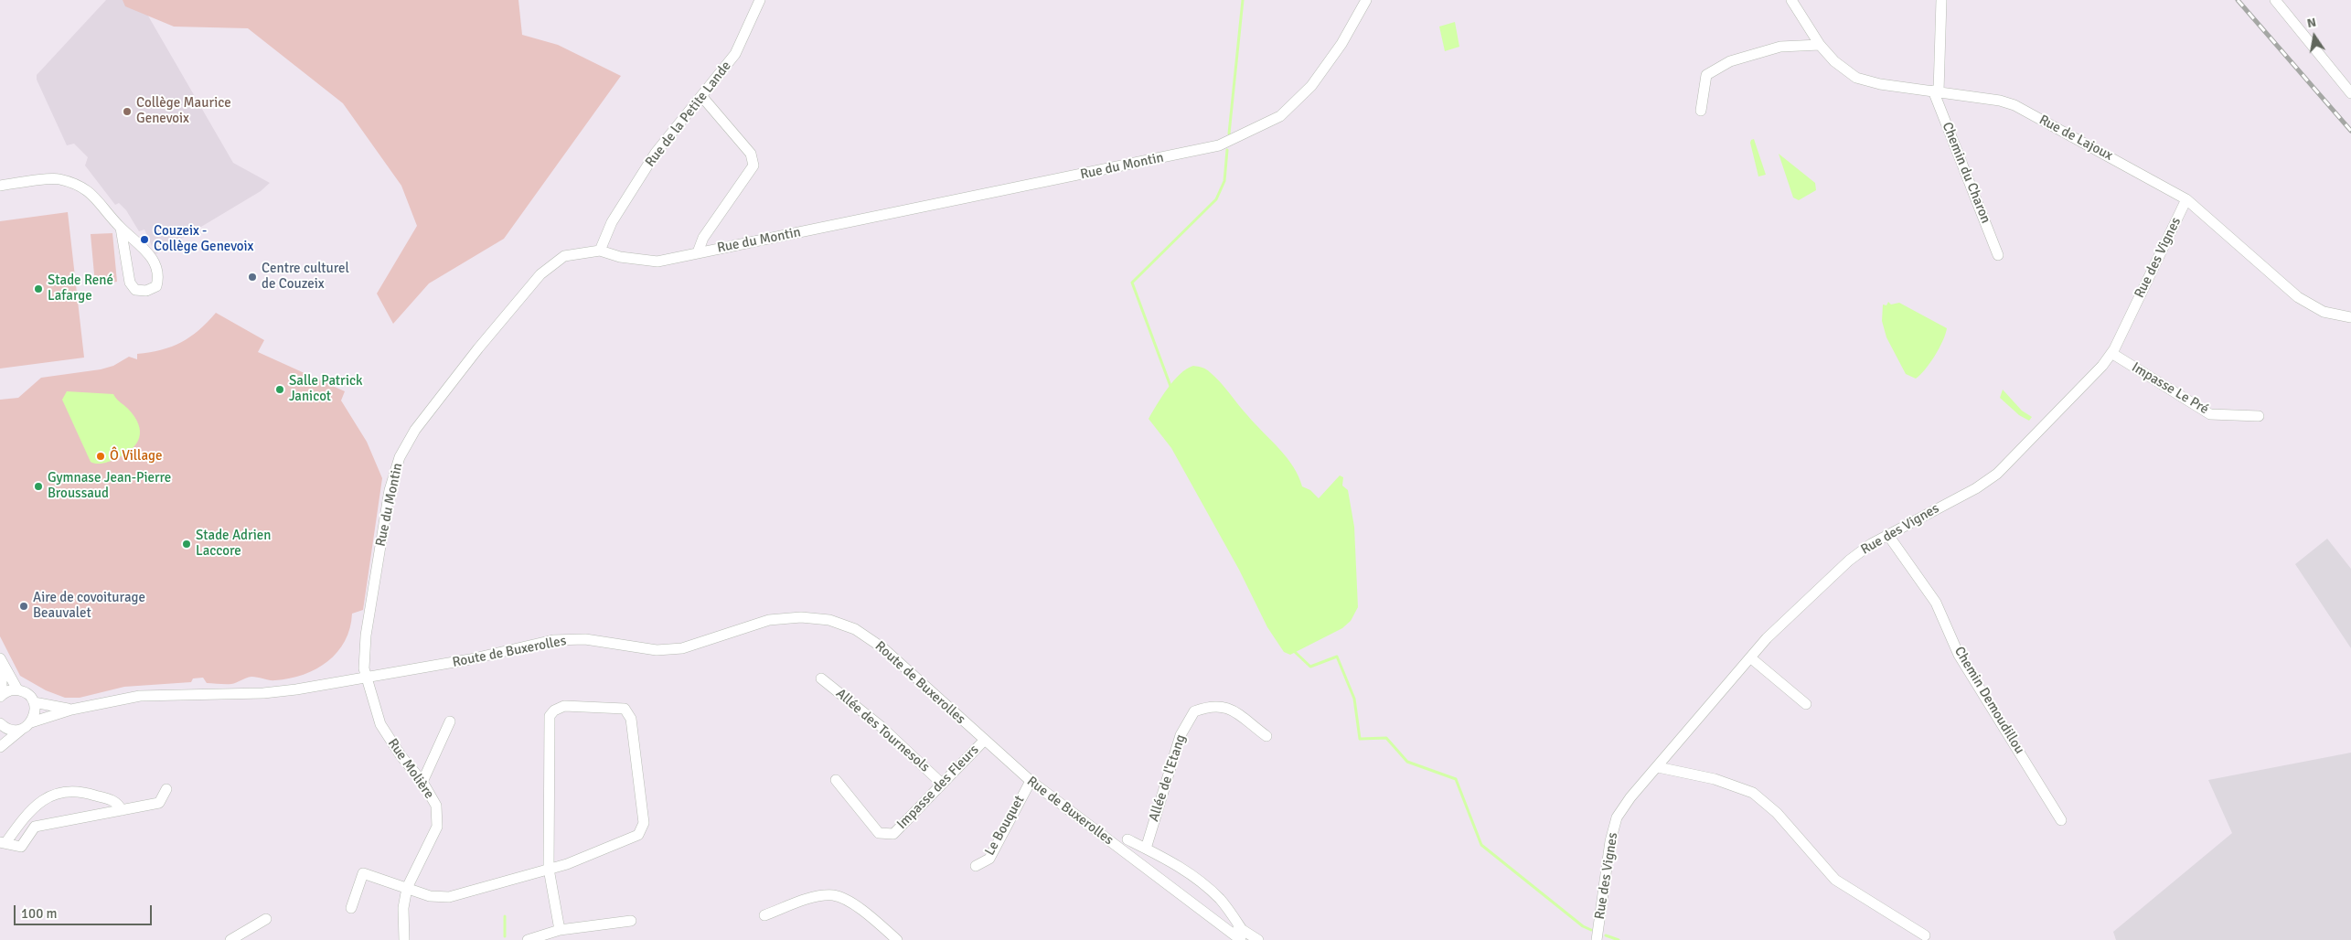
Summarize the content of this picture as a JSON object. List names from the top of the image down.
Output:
{
  "streets": {
    "street": [
      "Rue de la Petite Lande",
      "Rue de Lajoux",
      "Rue du Montin",
      "Chemin du Charon",
      "Rue des Vignes",
      "Impasse Le Pré",
      "Route de Buxerolles",
      "Chemin Demoudillou",
      "Allée des Tournesols",
      "Rue Molière",
      "Allée de l'Etang",
      "Impasse des Fleurs",
      "Rue de Buxerolles",
      "Le Bouquet"
    ]
  },
  "crossings": [
    ["Rue de la Petite Lande", "Rue du Montin"],
    ["Rue de Lajoux", "Chemin du Charon"],
    ["Rue de Lajoux", "Rue des Vignes"],
    ["Rue du Montin", "Route de Buxerolles"],
    ["Rue du Montin", "Rue Molière"],
    ["Rue des Vignes", "Impasse Le Pré"],
    ["Rue des Vignes", "Chemin Demoudillou"],
    ["Route de Buxerolles", "Rue Molière"],
    ["Route de Buxerolles", "Impasse des Fleurs"],
    ["Route de Buxerolles", "Rue de Buxerolles"],
    ["Allée des Tournesols", "Impasse des Fleurs"],
    ["Impasse des Fleurs", "Rue de Buxerolles"],
    ["Rue de Buxerolles", "Le Bouquet"]
  ],
  "places": [
    "Collège Maurice Genevoix",
    "Couzeix - Collège Genevoix",
    "Centre culturel de Couzeix",
    "Stade René Lafarge",
    "Salle Patrick Janicot",
    "Ô Village",
    "Gymnase Jean-Pierre Broussaud",
    "Stade Adrien Laccore",
    "Aire de covoiturage Beauvalet"
  ],
  "scale_bar": "100 m",
  "north": "top"
}
